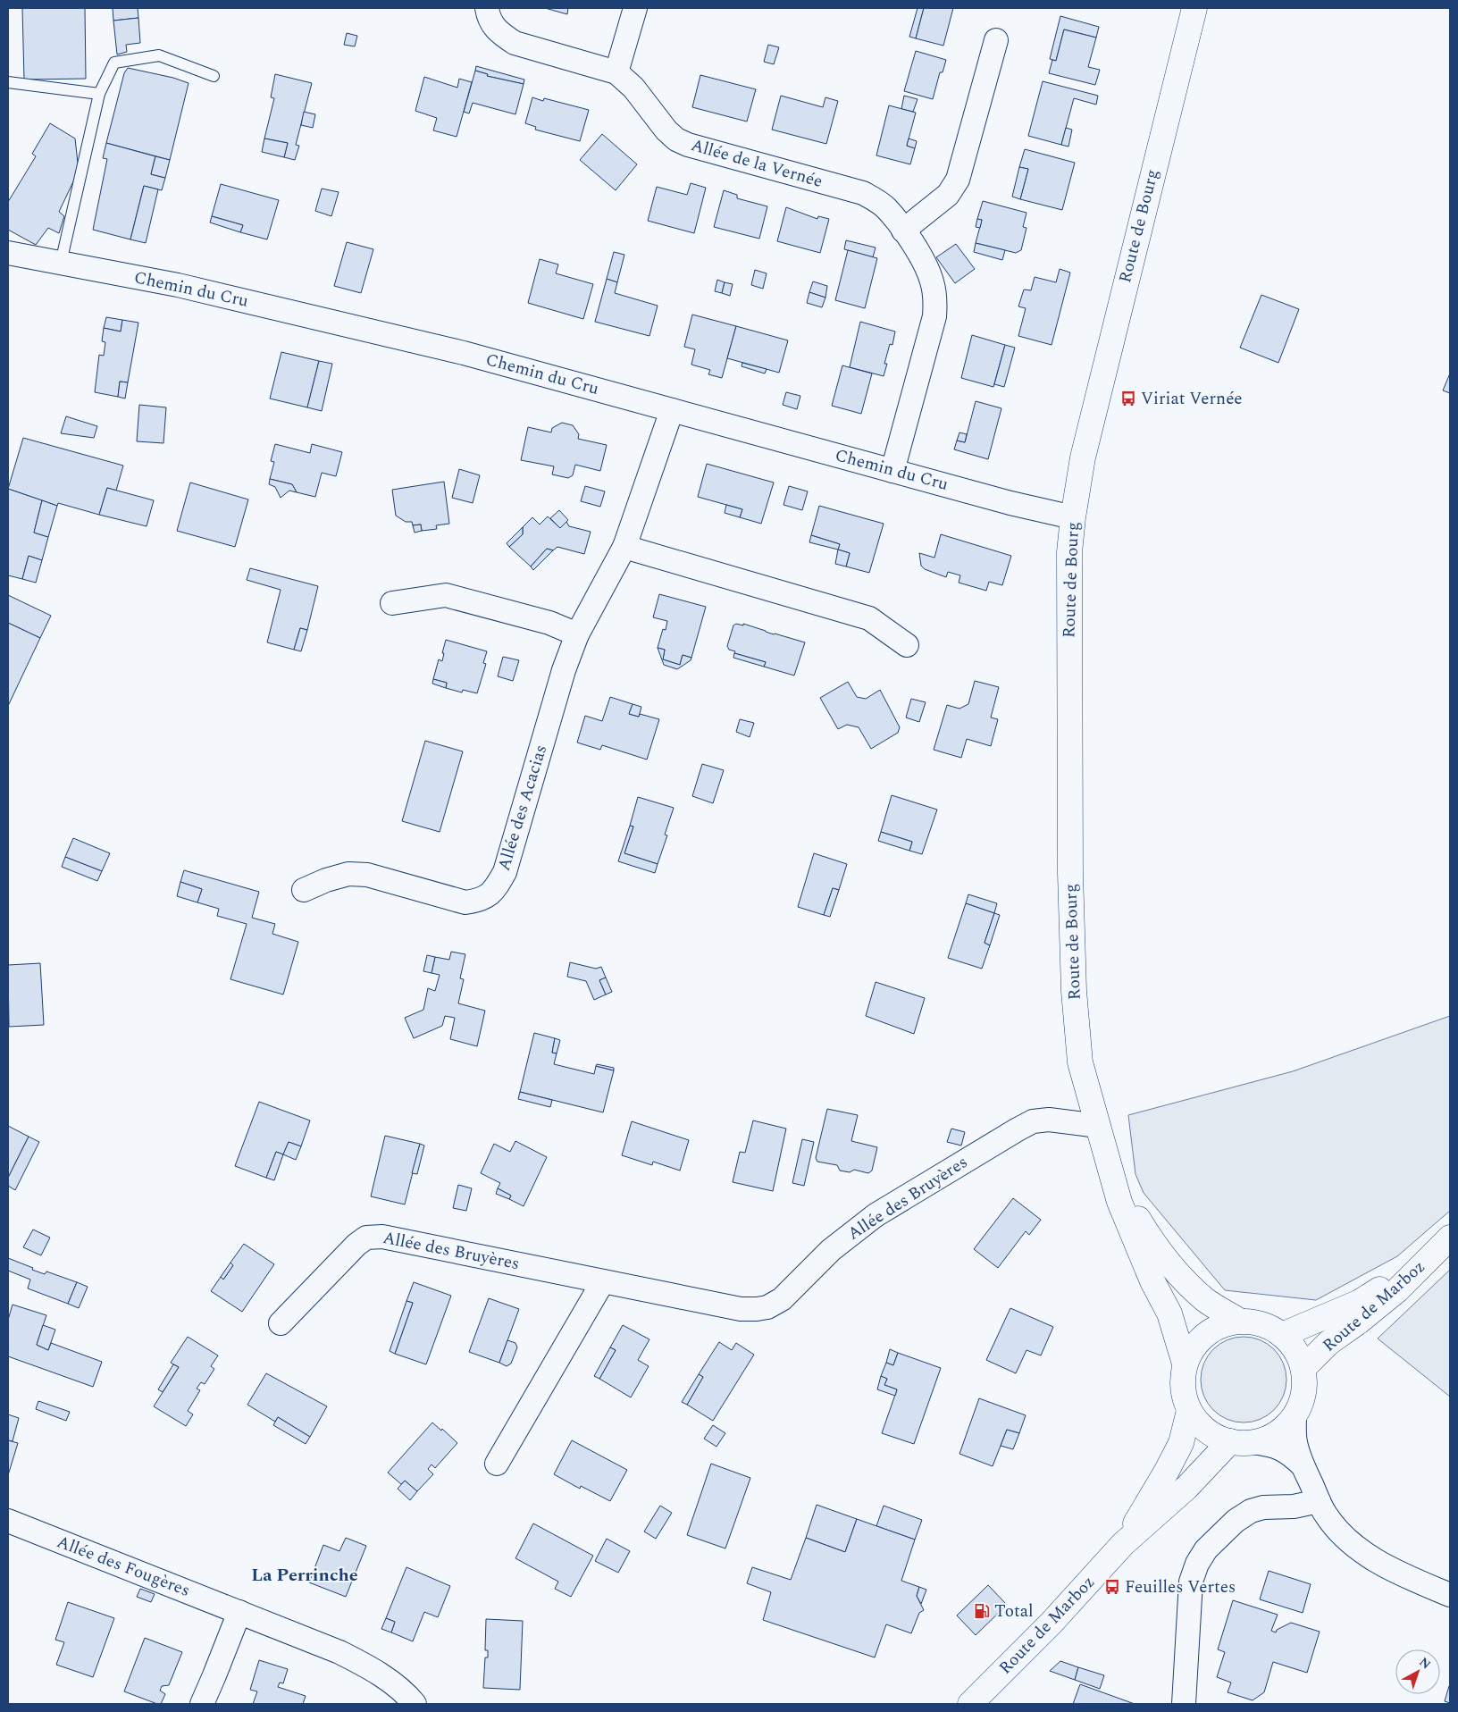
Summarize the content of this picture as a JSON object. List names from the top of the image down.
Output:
{
  "streets": {
    "street": [
      "Allée de la Vernée",
      "Route de Bourg",
      "Chemin du Cru",
      "Allée des Acacias",
      "Allée des Bruyères",
      "Route de Marboz",
      "Allée des Fougères"
    ]
  },
  "crossings": [
    ["Allée de la Vernée", "Chemin du Cru"],
    ["Route de Bourg", "Chemin du Cru"],
    ["Route de Bourg", "Allée des Bruyères"],
    ["Route de Bourg", "Route de Marboz"],
    ["Chemin du Cru", "Allée des Acacias"]
  ],
  "districts": ["La Perrinche"],
  "places": {
    "bus stop": ["Viriat Vernée", "Feuilles Vertes"],
    "fuel station": ["Total"]
  },
  "north": "top right"
}
